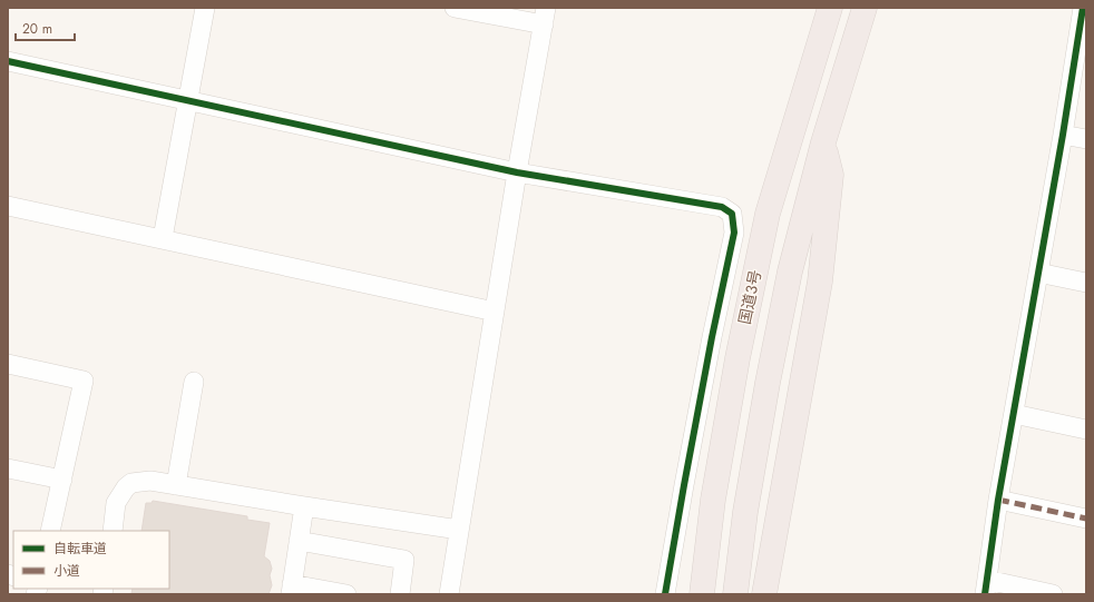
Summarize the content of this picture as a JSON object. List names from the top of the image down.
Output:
{
  "streets": {
    "highway": ["国道3号"]
  },
  "legend": ["自転車道", "小道"],
  "scale_bar": "20 m"
}
